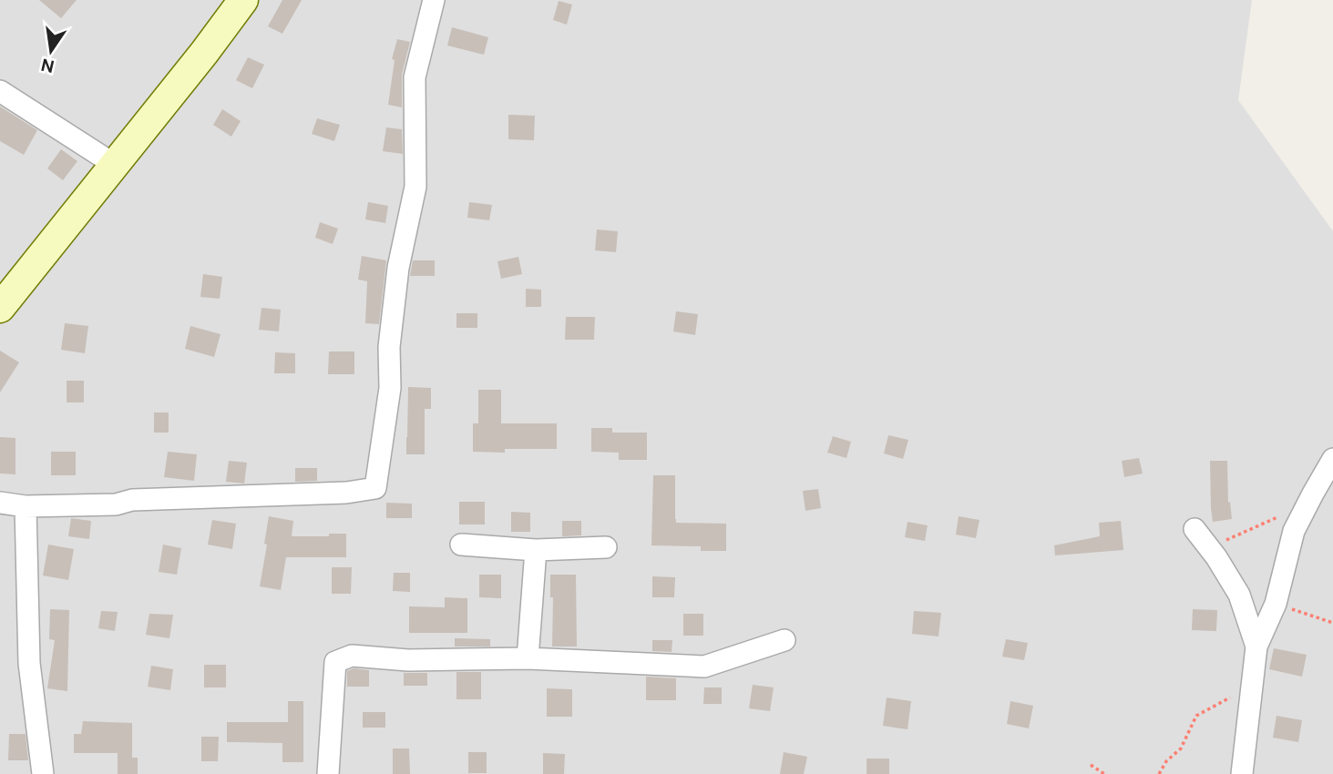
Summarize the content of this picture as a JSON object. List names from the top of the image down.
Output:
{
  "north": "bottom"
}
